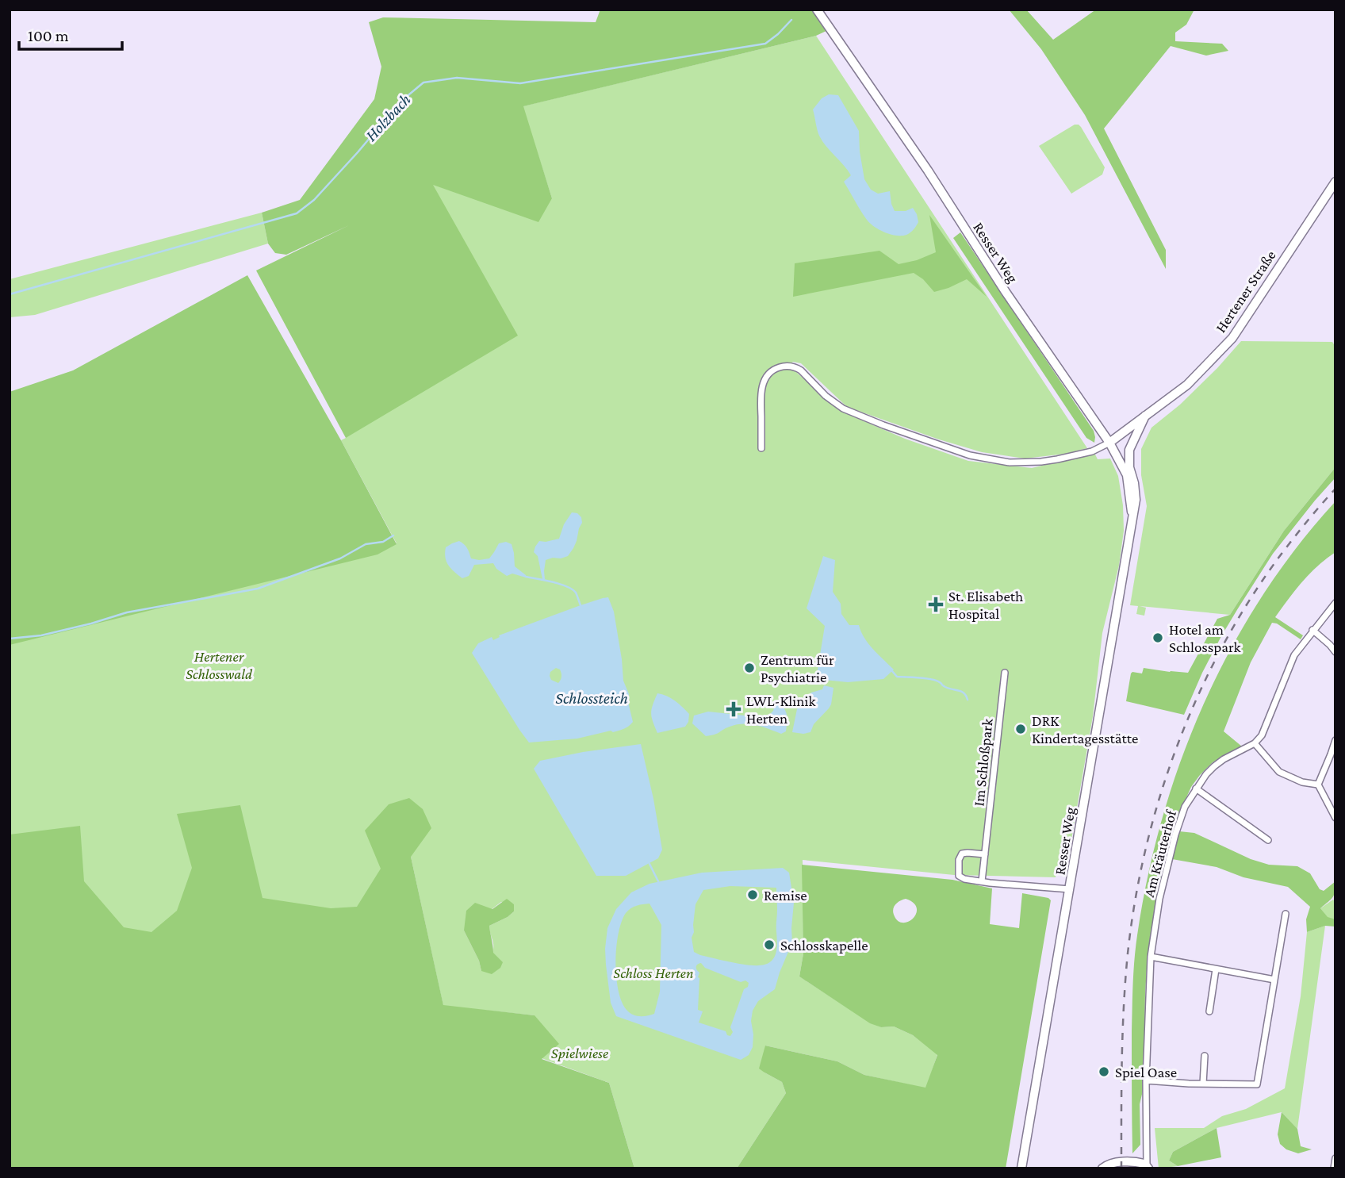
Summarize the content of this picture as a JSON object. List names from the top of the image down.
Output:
{
  "streets": {
    "main road": ["Resser Weg", "Hertener Straße"],
    "street": ["Im Schloßpark", "Am Kräuterhof"]
  },
  "crossings": [
    ["Resser Weg", "Hertener Straße"]
  ],
  "water": ["Holzbach", "Schlossteich"],
  "parks": ["Hertener Schlosswald", "Schloss Herten", "Spielwiese"],
  "places": {
    "health": ["St. Elisabeth Hospital", "LWL-Klinik Herten"],
    "other": [
      "Hotel am Schlosspark",
      "Zentrum für Psychiatrie",
      "DRK Kindertagesstätte",
      "Remise",
      "Schlosskapelle",
      "Spiel Oase"
    ]
  },
  "scale_bar": "100 m"
}
